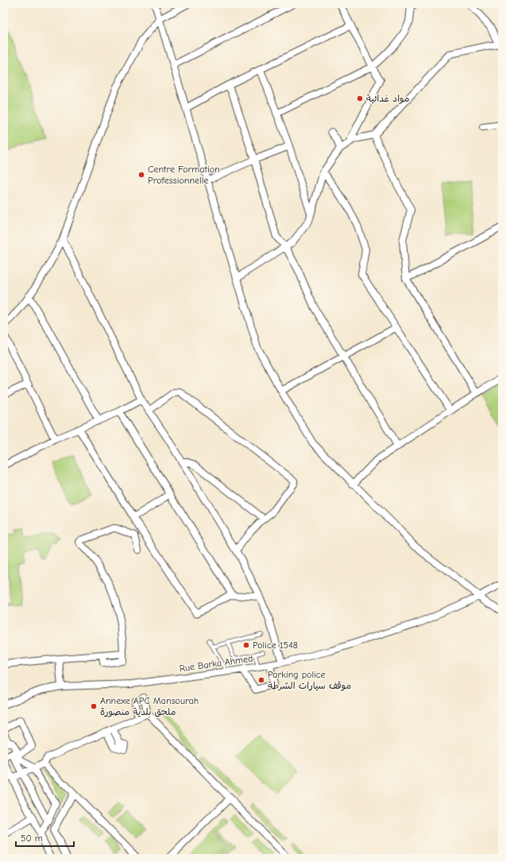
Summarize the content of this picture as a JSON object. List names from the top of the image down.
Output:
{
  "streets": {
    "street": ["Rue Barka Ahmed"]
  },
  "places": [
    "مواد غدائية",
    "Centre Formation Professionnelle",
    "Police 1548",
    "Parking police موقف سيارات الشرطة",
    "Annexe APC Mansourah ملحق بلدية منصورة"
  ],
  "scale_bar": "50 m"
}
